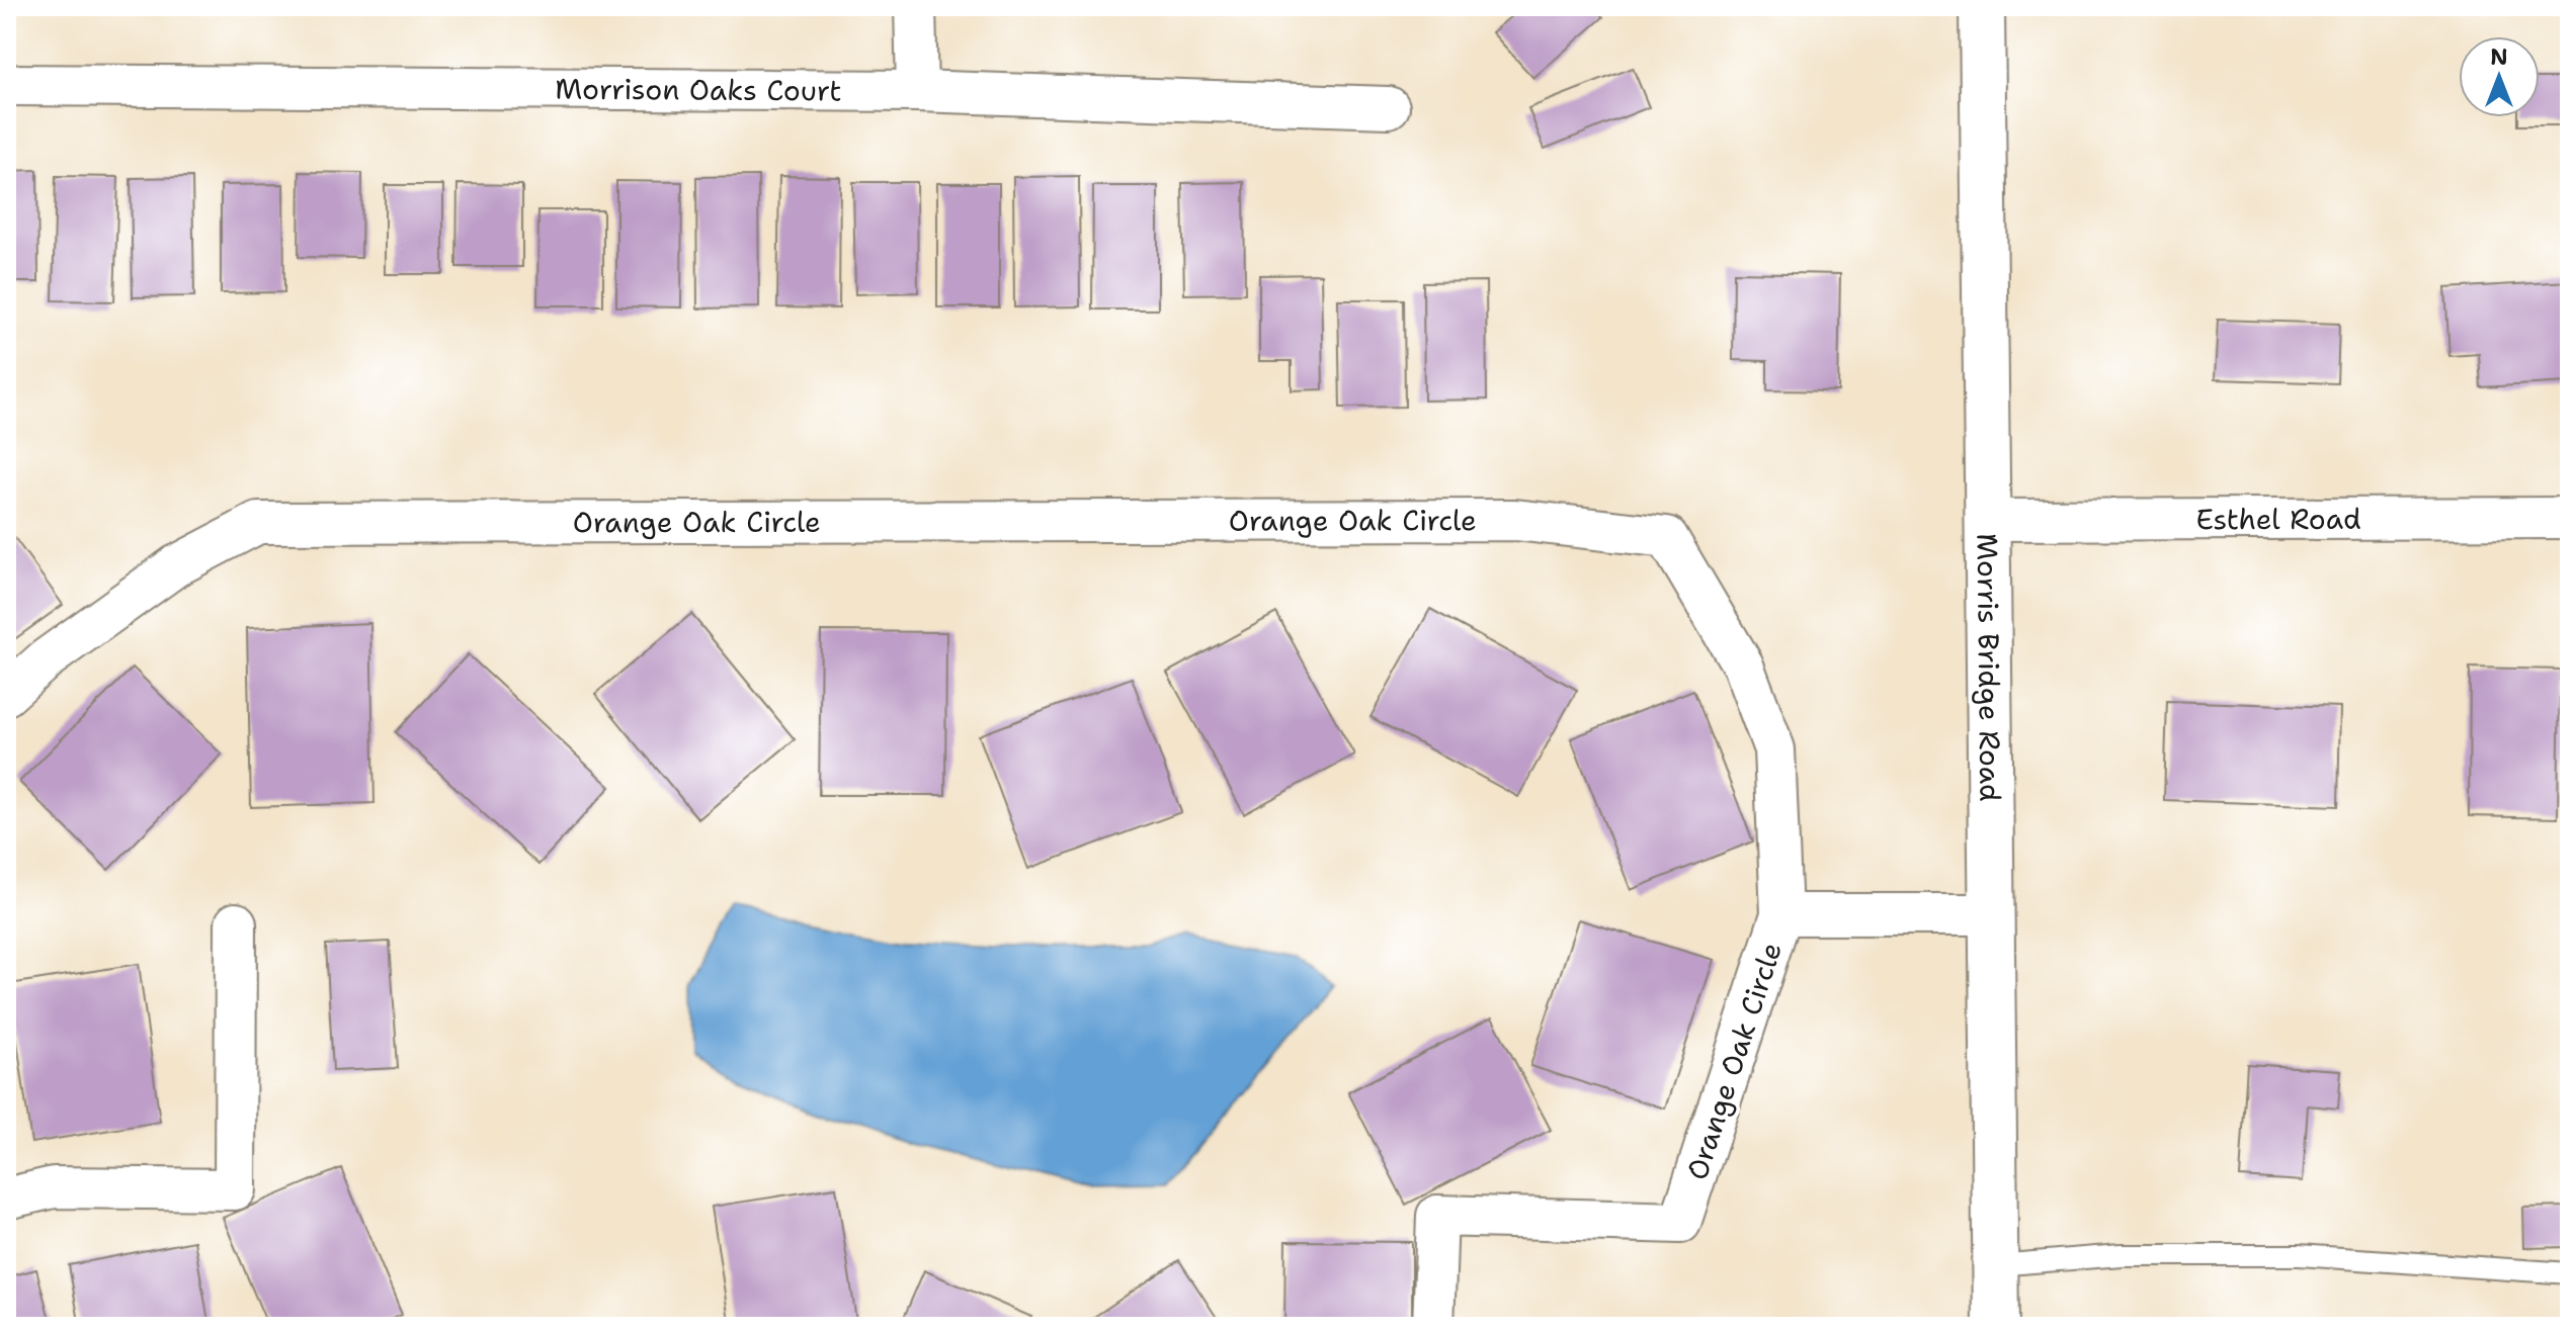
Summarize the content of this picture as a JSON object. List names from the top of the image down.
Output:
{
  "streets": {
    "street": [
      "Morrison Oaks Court",
      "Esthel Road",
      "Orange Oak Circle",
      "Morris Bridge Road"
    ]
  },
  "crossings": [
    ["Esthel Road", "Morris Bridge Road"]
  ],
  "north": "top"
}
